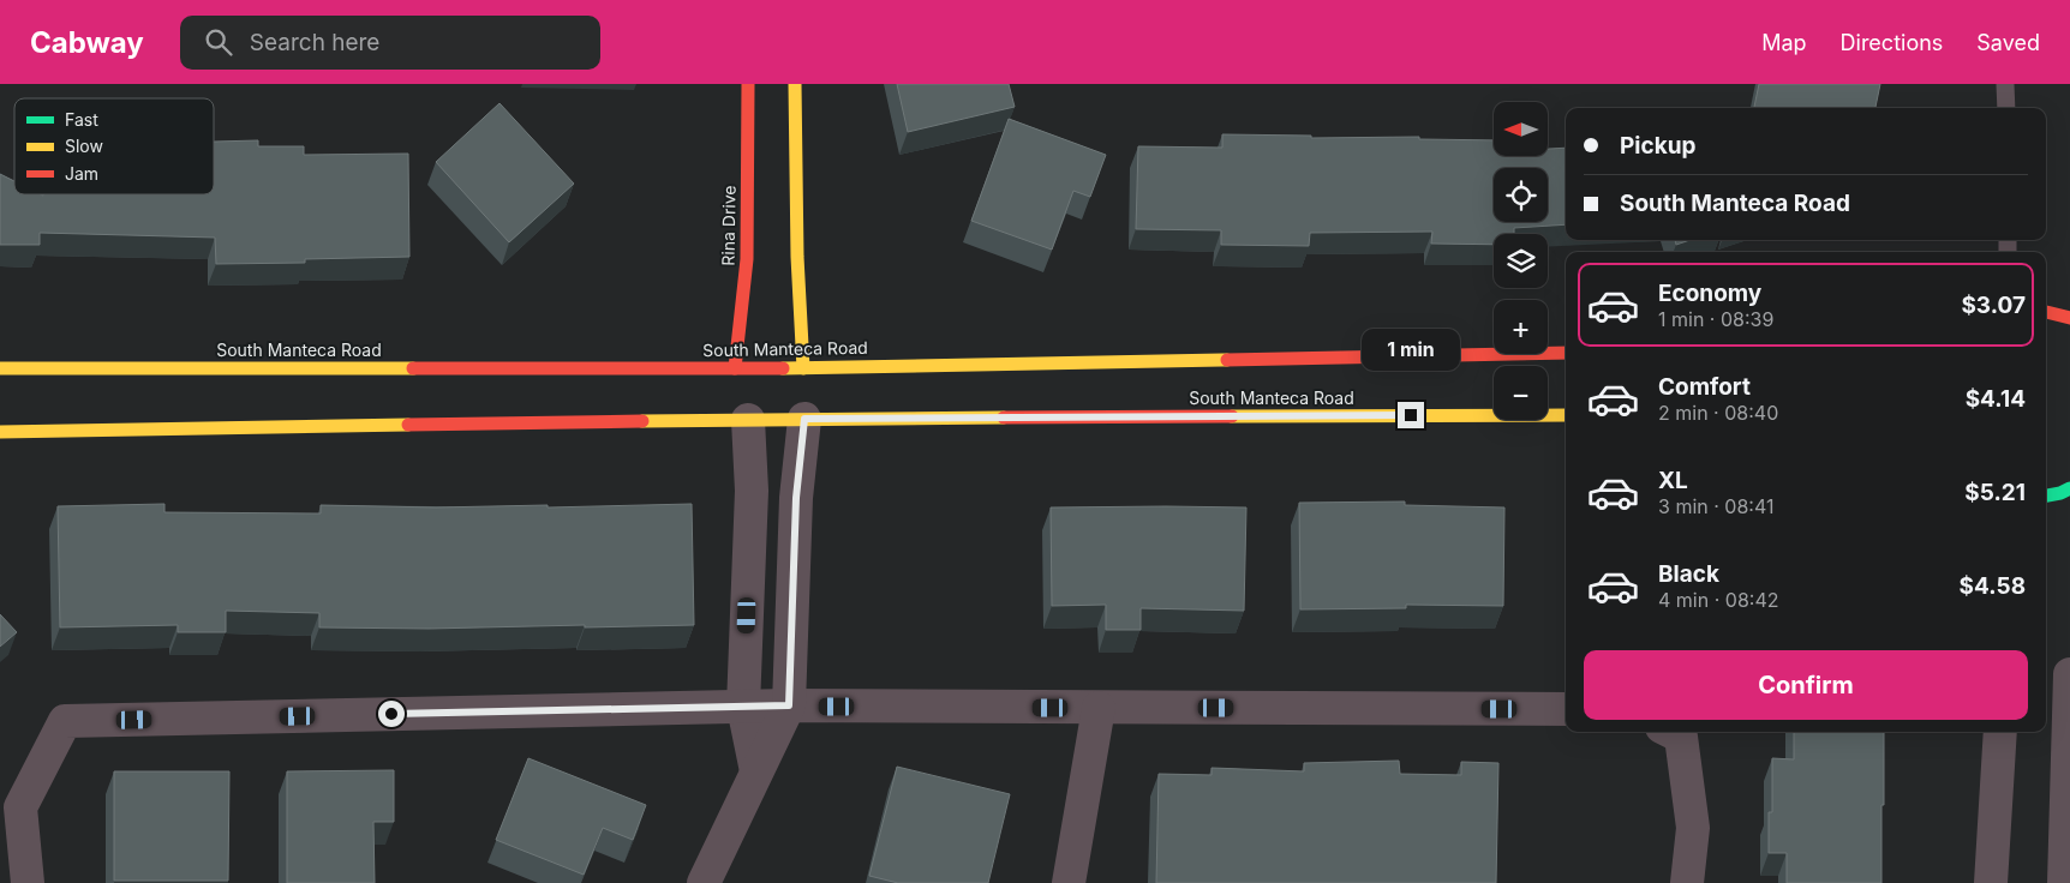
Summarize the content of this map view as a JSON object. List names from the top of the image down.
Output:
{
  "streets": {
    "street": ["Rina Drive", "South Manteca Road"]
  },
  "crossings": [
    ["Rina Drive", "South Manteca Road"]
  ],
  "legend": ["Fast", "Slow", "Jam"],
  "north": "left",
  "page": {
    "header": "Cabway",
    "search": "Search here",
    "nav": ["Map", "Directions", "Saved"],
    "map_buttons": ["+", "−"],
    "banner": ["Pickup", "South Manteca Road"],
    "list": [
      {
        "name": "Economy",
        "note": "1 min · 08:39",
        "value": "$3.07"
      },
      {
        "name": "Comfort",
        "note": "2 min · 08:40",
        "value": "$4.14"
      },
      {
        "name": "XL",
        "note": "3 min · 08:41",
        "value": "$5.21"
      },
      {
        "name": "Black",
        "note": "4 min · 08:42",
        "value": "$4.58"
      }
    ],
    "bubble": "1 min",
    "buttons": "Confirm"
  }
}
